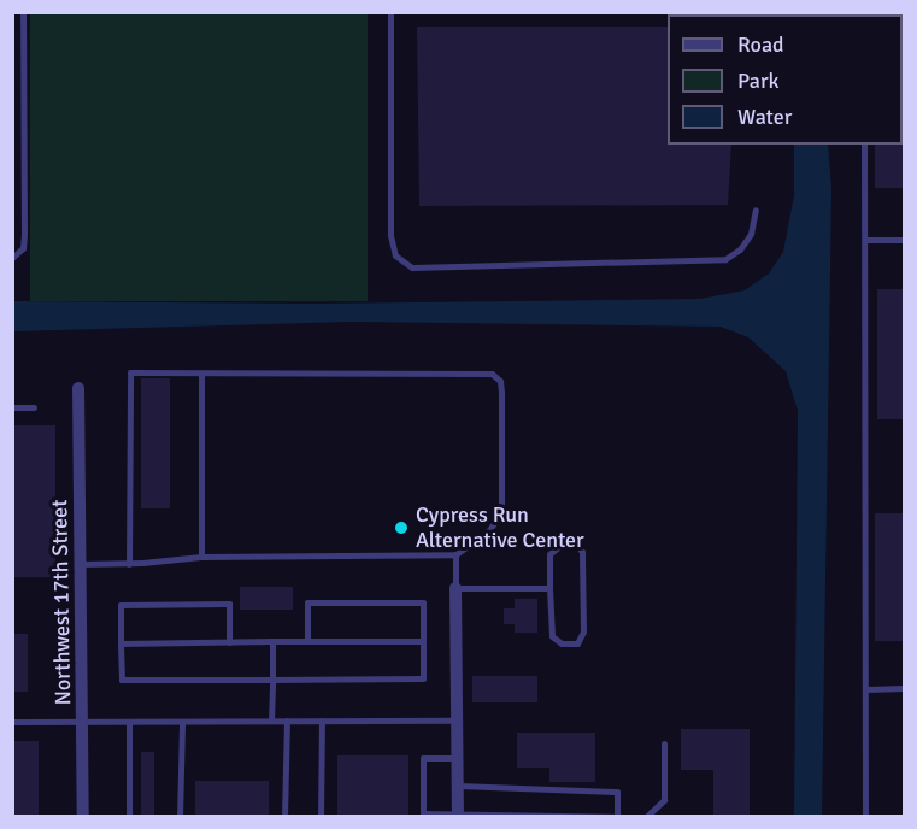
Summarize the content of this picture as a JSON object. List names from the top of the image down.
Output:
{
  "streets": {
    "street": ["Northwest 17th Street"]
  },
  "places": ["Cypress Run Alternative Center"],
  "legend": ["Road", "Park", "Water"]
}
